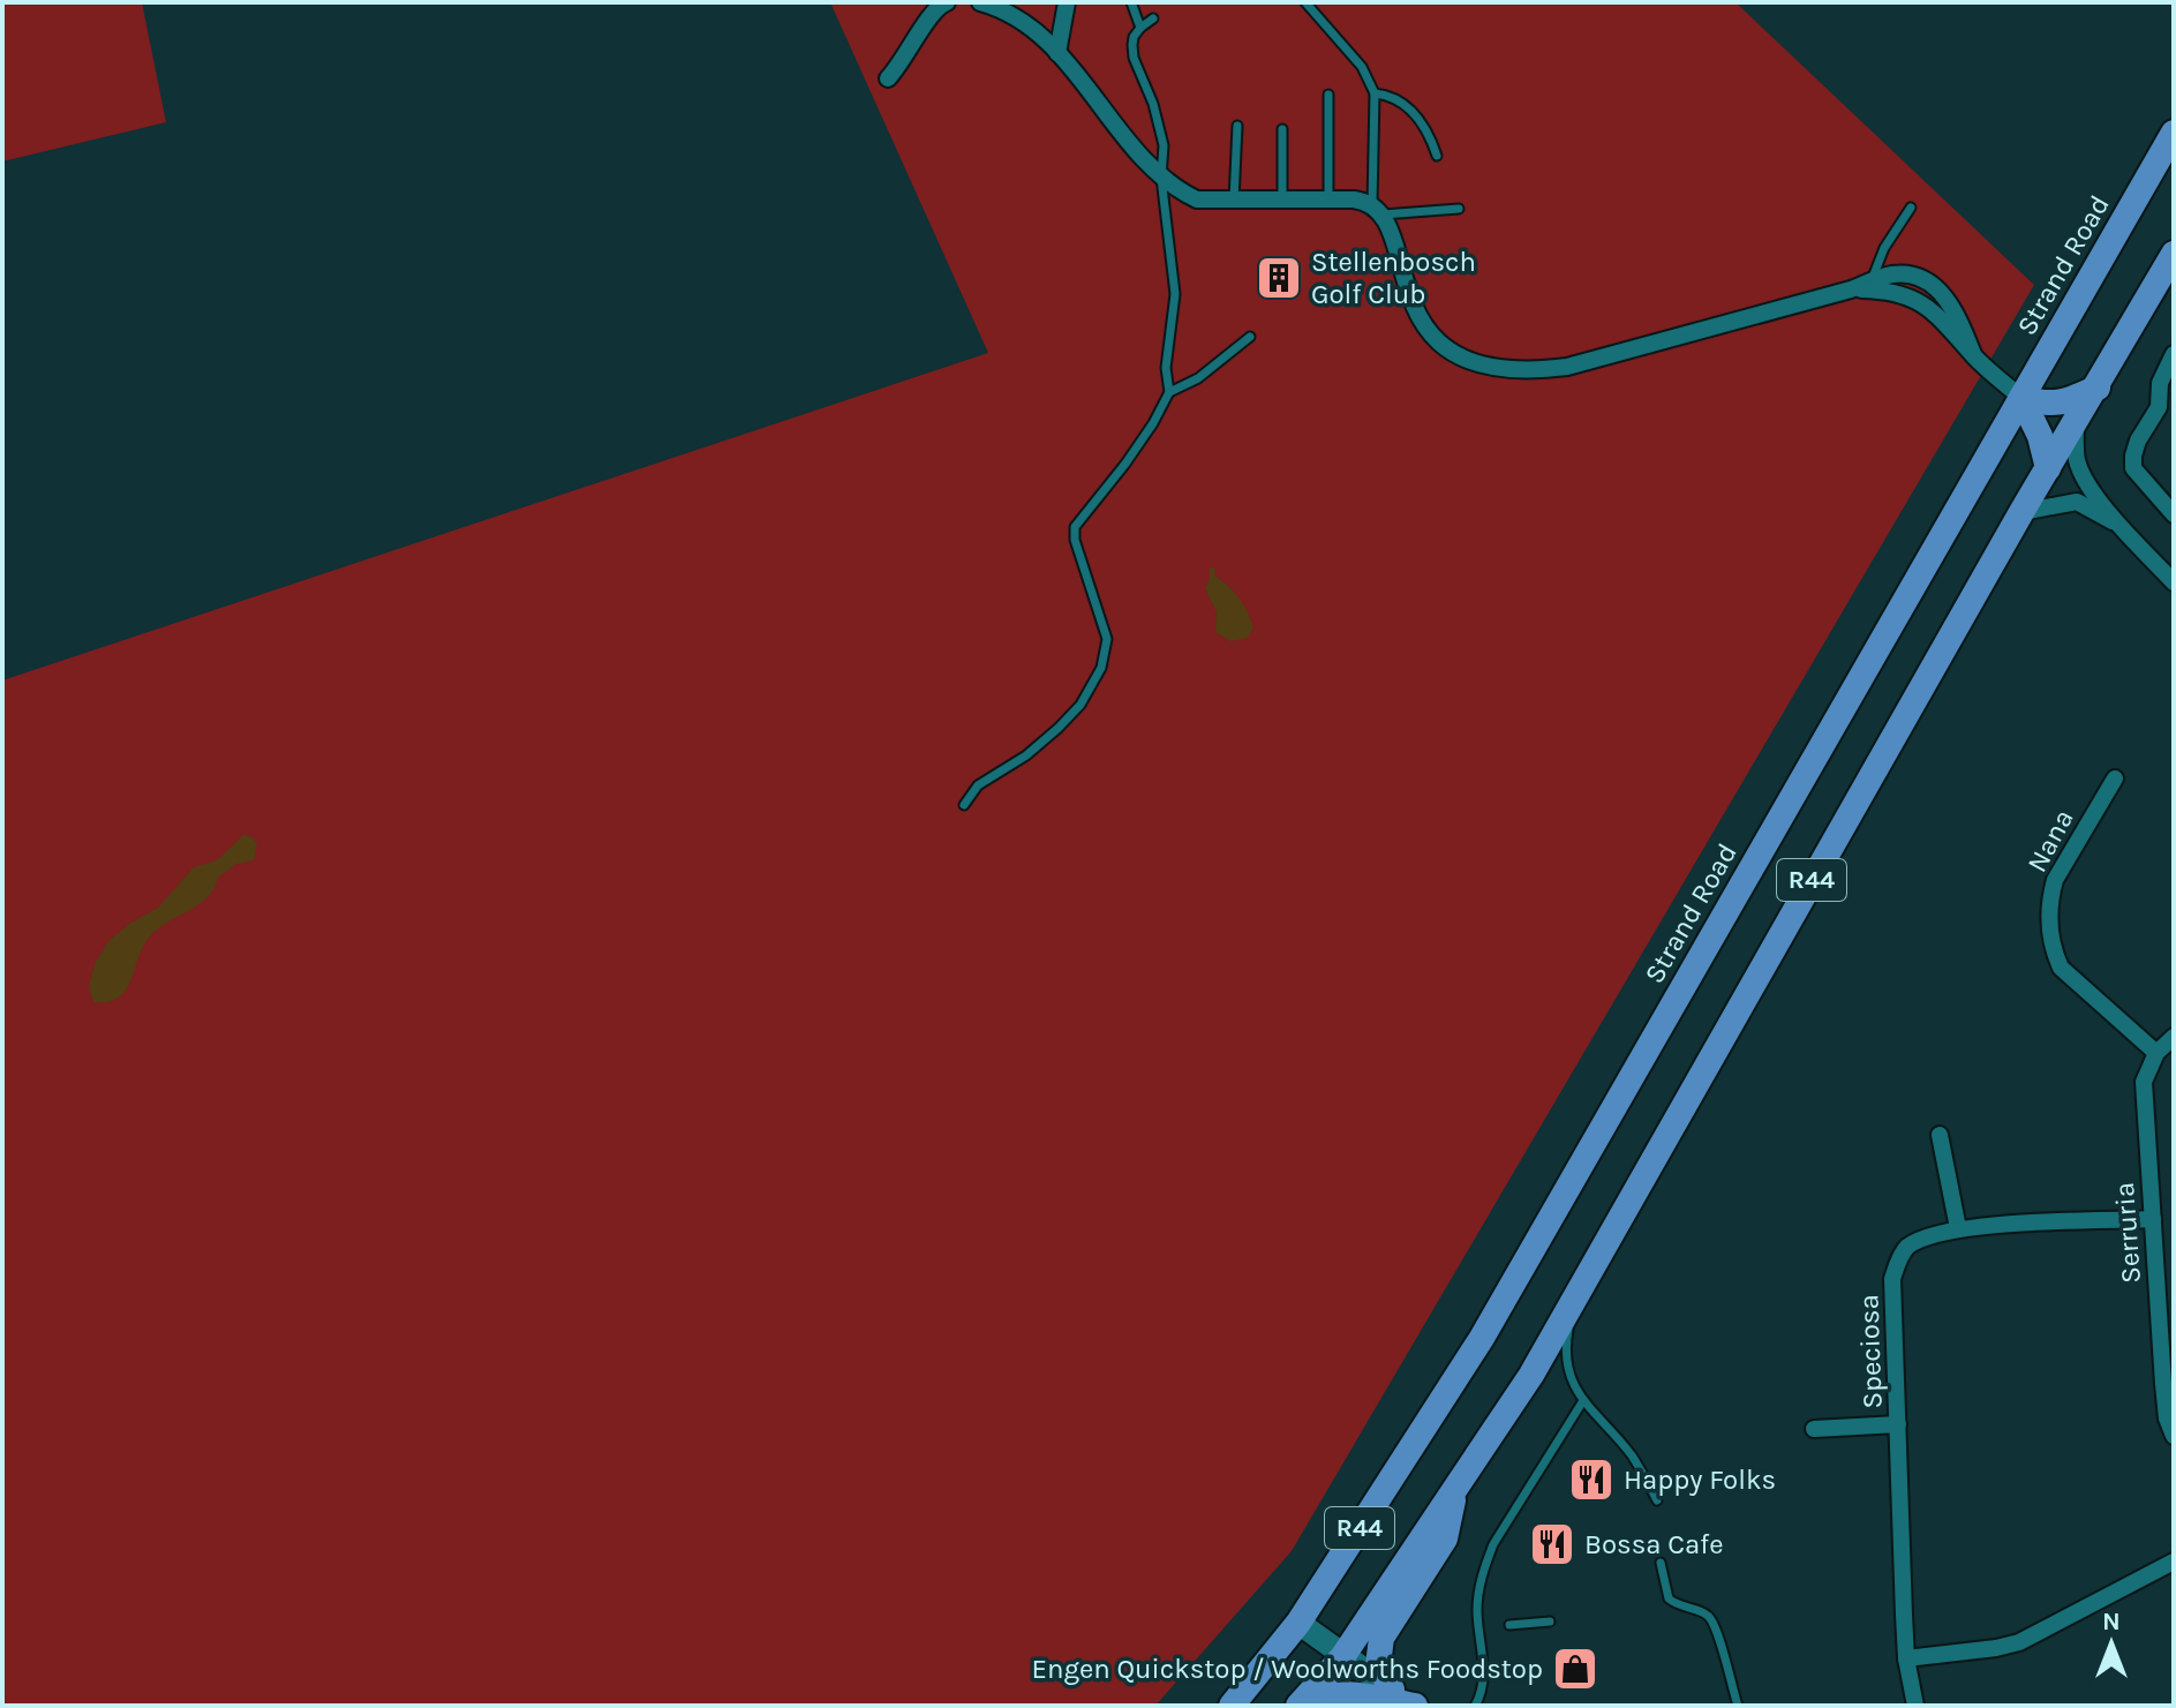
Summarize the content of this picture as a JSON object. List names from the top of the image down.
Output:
{
  "streets": {
    "main road": ["Strand Road", "R44"],
    "street": ["Nana", "Serruria", "Speciosa"]
  },
  "crossings": [
    ["Nana", "Serruria"],
    ["Serruria", "Speciosa"]
  ],
  "places": {
    "building": ["Stellenbosch Golf Club"],
    "restaurant": ["Happy Folks", "Bossa Cafe"],
    "shop": ["Engen Quickstop / Woolworths Foodstop"]
  },
  "north": "top"
}
